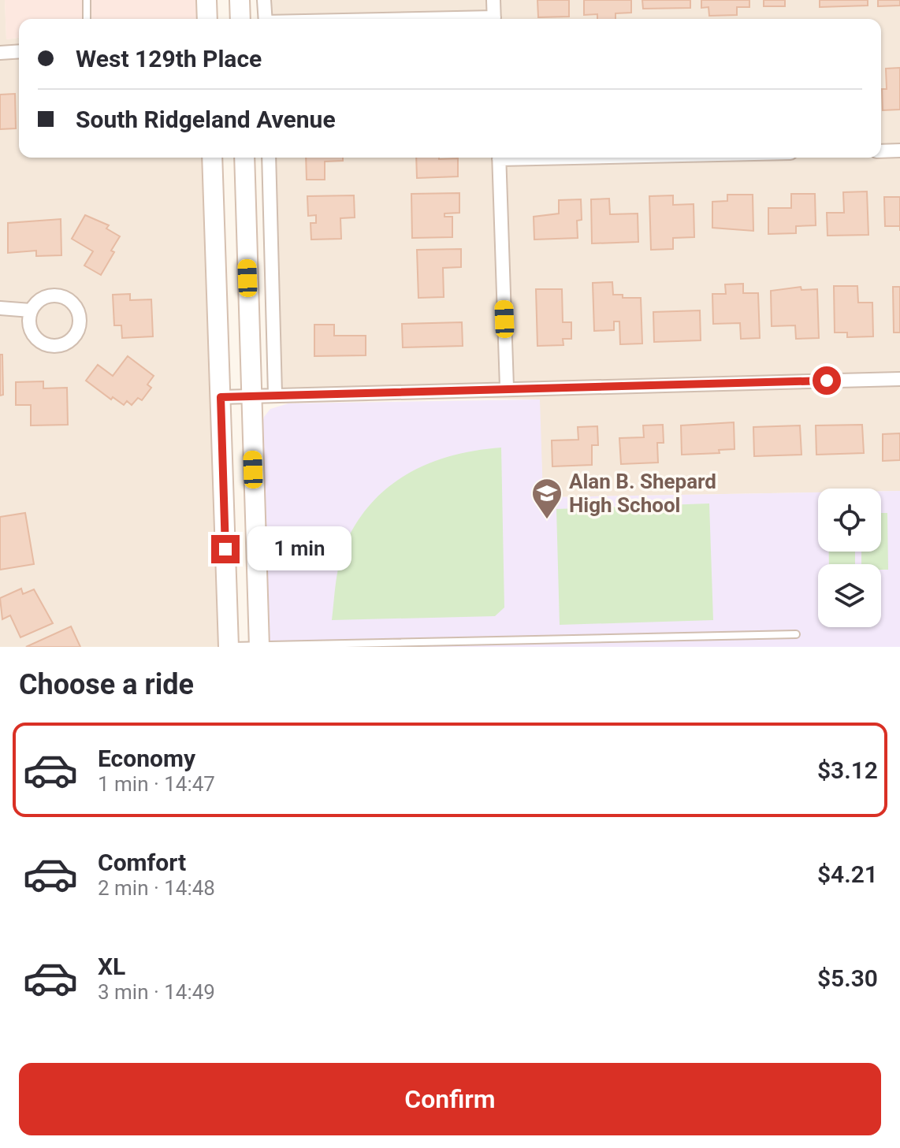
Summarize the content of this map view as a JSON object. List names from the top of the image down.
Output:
{
  "places": {
    "school or university": ["Alan B. Shepard High School"]
  },
  "page": {
    "banner": ["West 129th Place", "South Ridgeland Avenue"],
    "bubble": "1 min",
    "heading": "Choose a ride",
    "list": [
      {
        "name": "Economy",
        "note": "1 min · 14:47",
        "value": "$3.12"
      },
      {
        "name": "Comfort",
        "note": "2 min · 14:48",
        "value": "$4.21"
      },
      {
        "name": "XL",
        "note": "3 min · 14:49",
        "value": "$5.30"
      }
    ],
    "buttons": "Confirm"
  }
}
